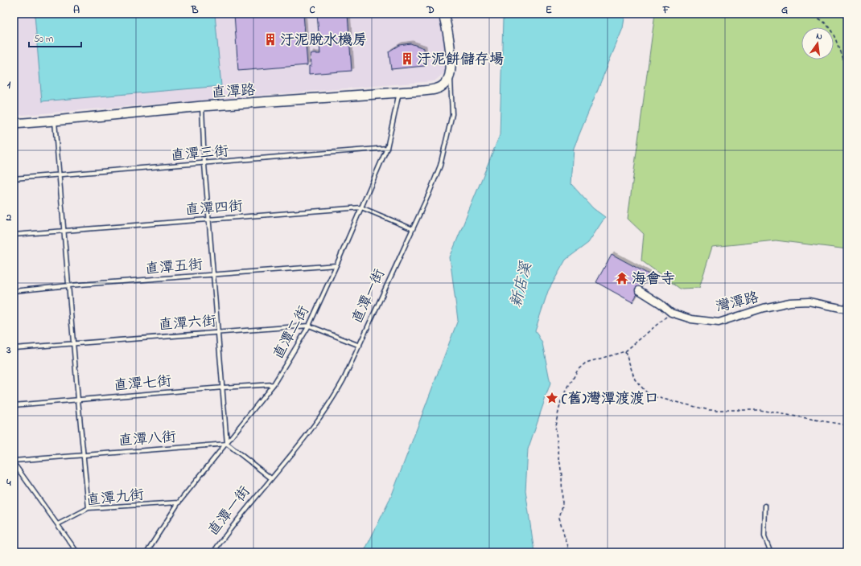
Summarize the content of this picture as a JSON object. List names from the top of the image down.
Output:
{
  "streets": {
    "street": ["直潭路", "直潭一街", "灣潭路"],
    "lane": [
      "直潭三街",
      "直潭四街",
      "直潭五街",
      "直潭六街",
      "直潭二街",
      "直潭七街",
      "直潭八街",
      "直潭九街"
    ]
  },
  "crossings": [
    ["直潭路", "直潭一街"],
    ["直潭路", "直潭二街"],
    ["直潭三街", "直潭二街"],
    ["直潭四街", "直潭一街"],
    ["直潭四街", "直潭二街"],
    ["直潭五街", "直潭二街"],
    ["直潭一街", "直潭六街"],
    ["直潭六街", "直潭二街"],
    ["直潭二街", "直潭七街"],
    ["直潭二街", "直潭八街"],
    ["直潭二街", "直潭九街"]
  ],
  "water": ["新店溪"],
  "places": {
    "building": ["汙泥脫水機房", "汙泥餅儲存場"],
    "temple": ["海會寺"],
    "place": ["(舊)灣潭渡渡口"]
  },
  "scale_bar": "50 m",
  "north": "top",
  "grid": {
    "columns": [
      "A",
      "B",
      "C",
      "D",
      "E",
      "F",
      "G"
    ],
    "rows": [
      "1",
      "2",
      "3",
      "4"
    ]
  }
}
